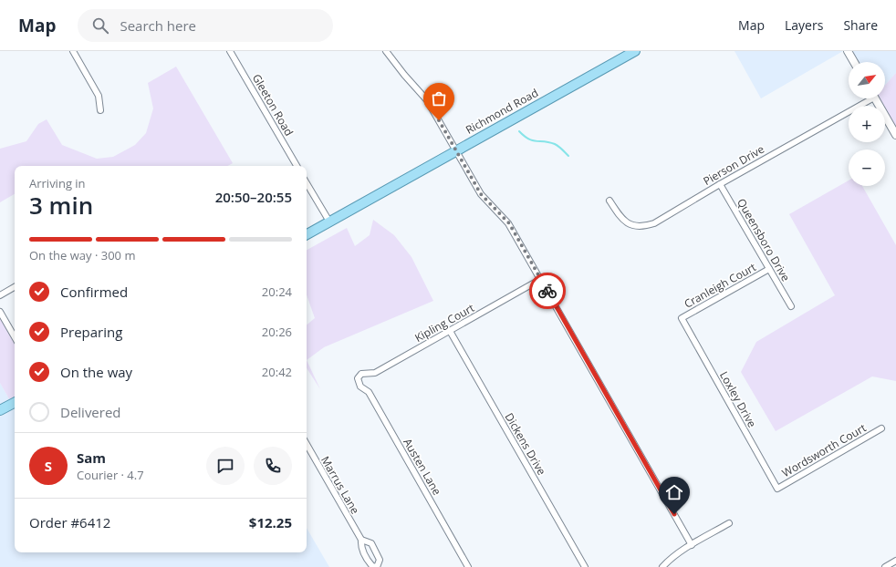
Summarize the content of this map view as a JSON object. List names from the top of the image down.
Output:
{
  "streets": {
    "main road": ["Richmond Road"],
    "street": [
      "Gleeton Road",
      "Pierson Drive",
      "Queensboro Drive",
      "Cranleigh Court",
      "Kipling Court",
      "Loxley Drive",
      "Dickens Drive",
      "Wordsworth Court",
      "Austen Lane",
      "Marrus Lane"
    ]
  },
  "crossings": [
    ["Pierson Drive", "Queensboro Drive"],
    ["Queensboro Drive", "Cranleigh Court"],
    ["Cranleigh Court", "Loxley Drive"],
    ["Kipling Court", "Dickens Drive"],
    ["Kipling Court", "Austen Lane"],
    ["Loxley Drive", "Wordsworth Court"]
  ],
  "north": "top right",
  "page": {
    "header": "Map",
    "search": "Search here",
    "nav": ["Map", "Layers", "Share"],
    "map_buttons": ["+", "−"],
    "heading": ["3 min", "Arriving in", "20:50–20:55"],
    "panel": [
      "Sam",
      "Courier · 4.7",
      "Order #6412",
      "$12.25"
    ],
    "bar": "On the way · 300 m",
    "list": [
      ["Confirmed", "20:24"],
      ["Preparing", "20:26"],
      ["On the way", "20:42"],
      "Delivered"
    ],
    "round": "S"
  }
}
